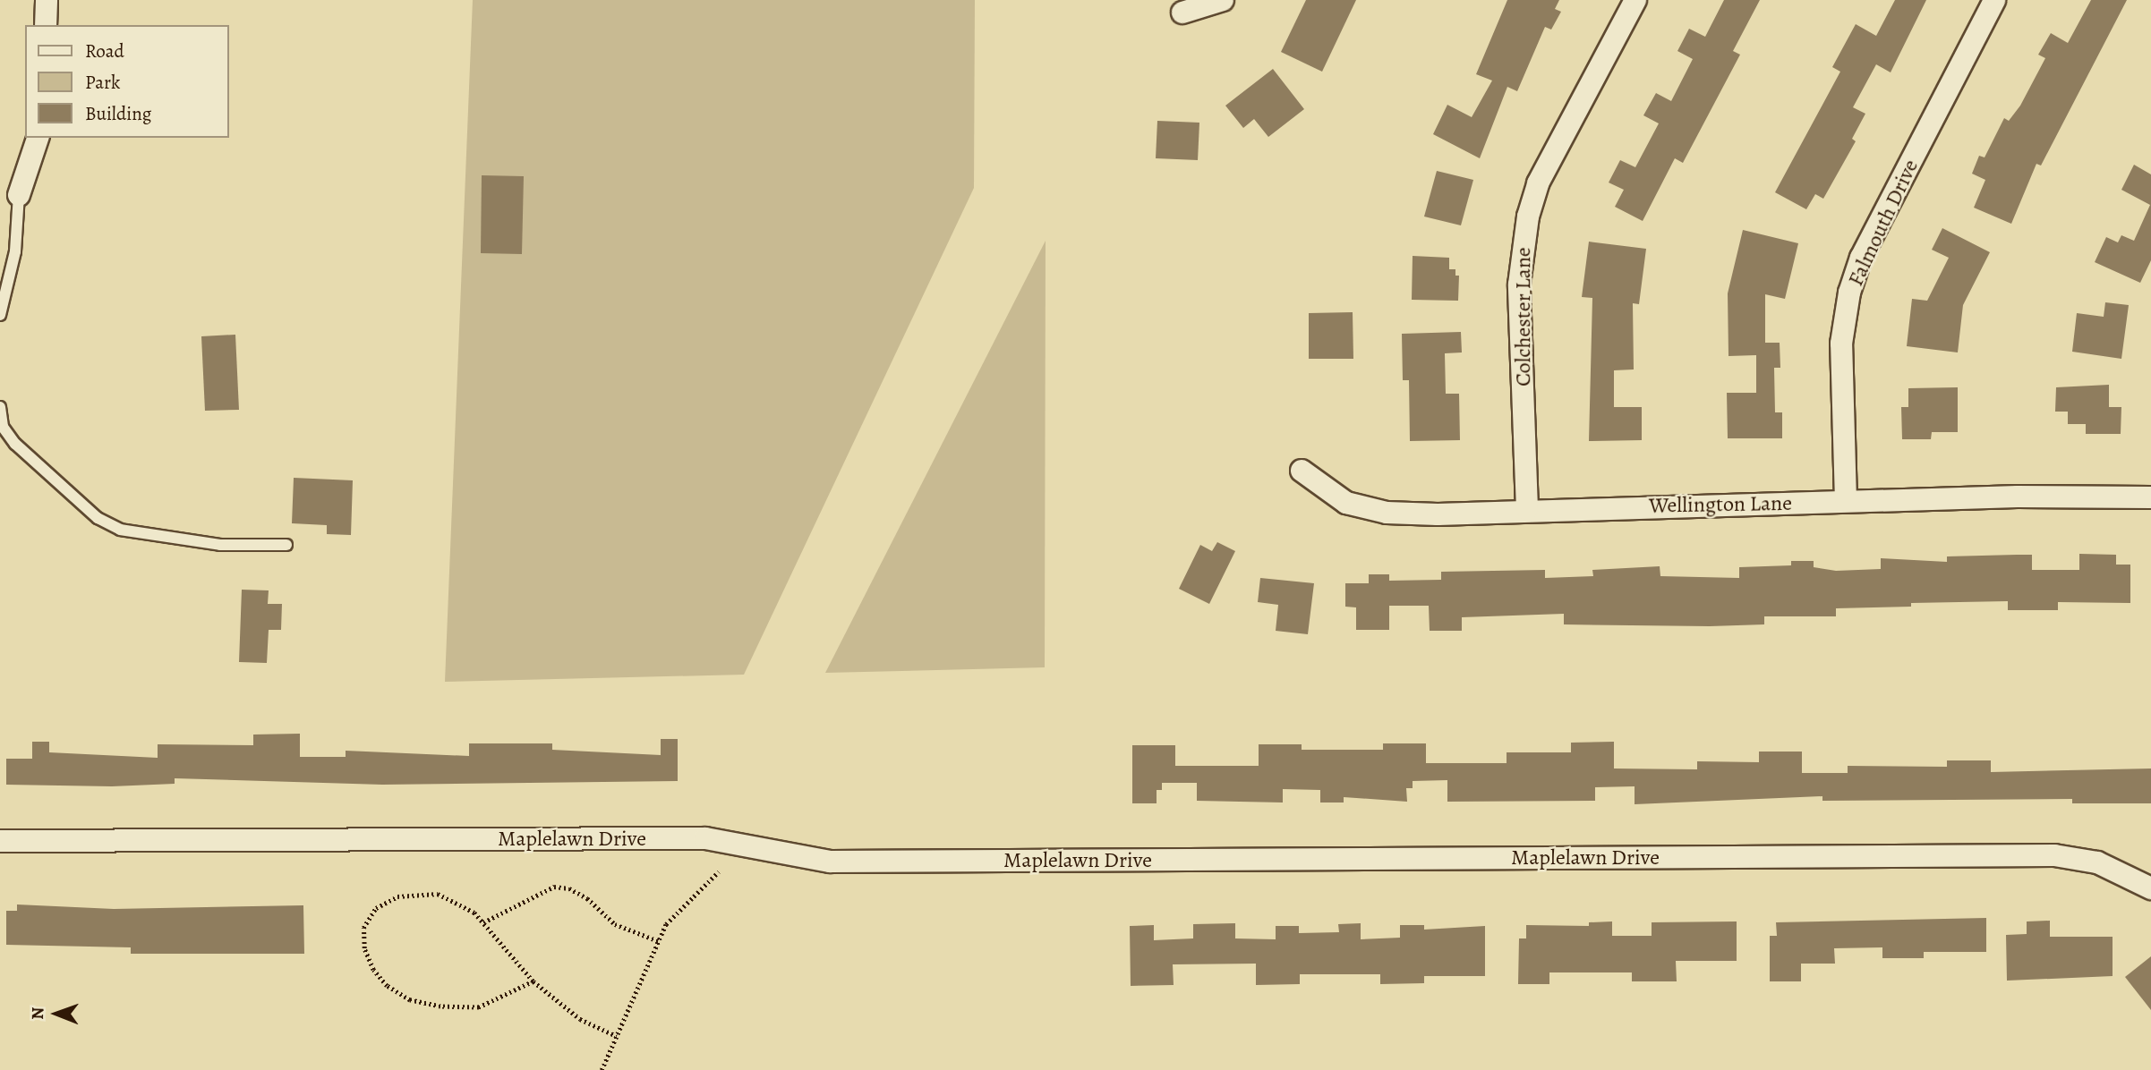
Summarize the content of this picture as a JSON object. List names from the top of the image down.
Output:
{
  "streets": {
    "street": [
      "Falmouth Drive",
      "Colchester Lane",
      "Wellington Lane",
      "Maplelawn Drive"
    ]
  },
  "crossings": [
    ["Falmouth Drive", "Wellington Lane"],
    ["Colchester Lane", "Wellington Lane"]
  ],
  "legend": ["Road", "Park", "Building"],
  "north": "left"
}
